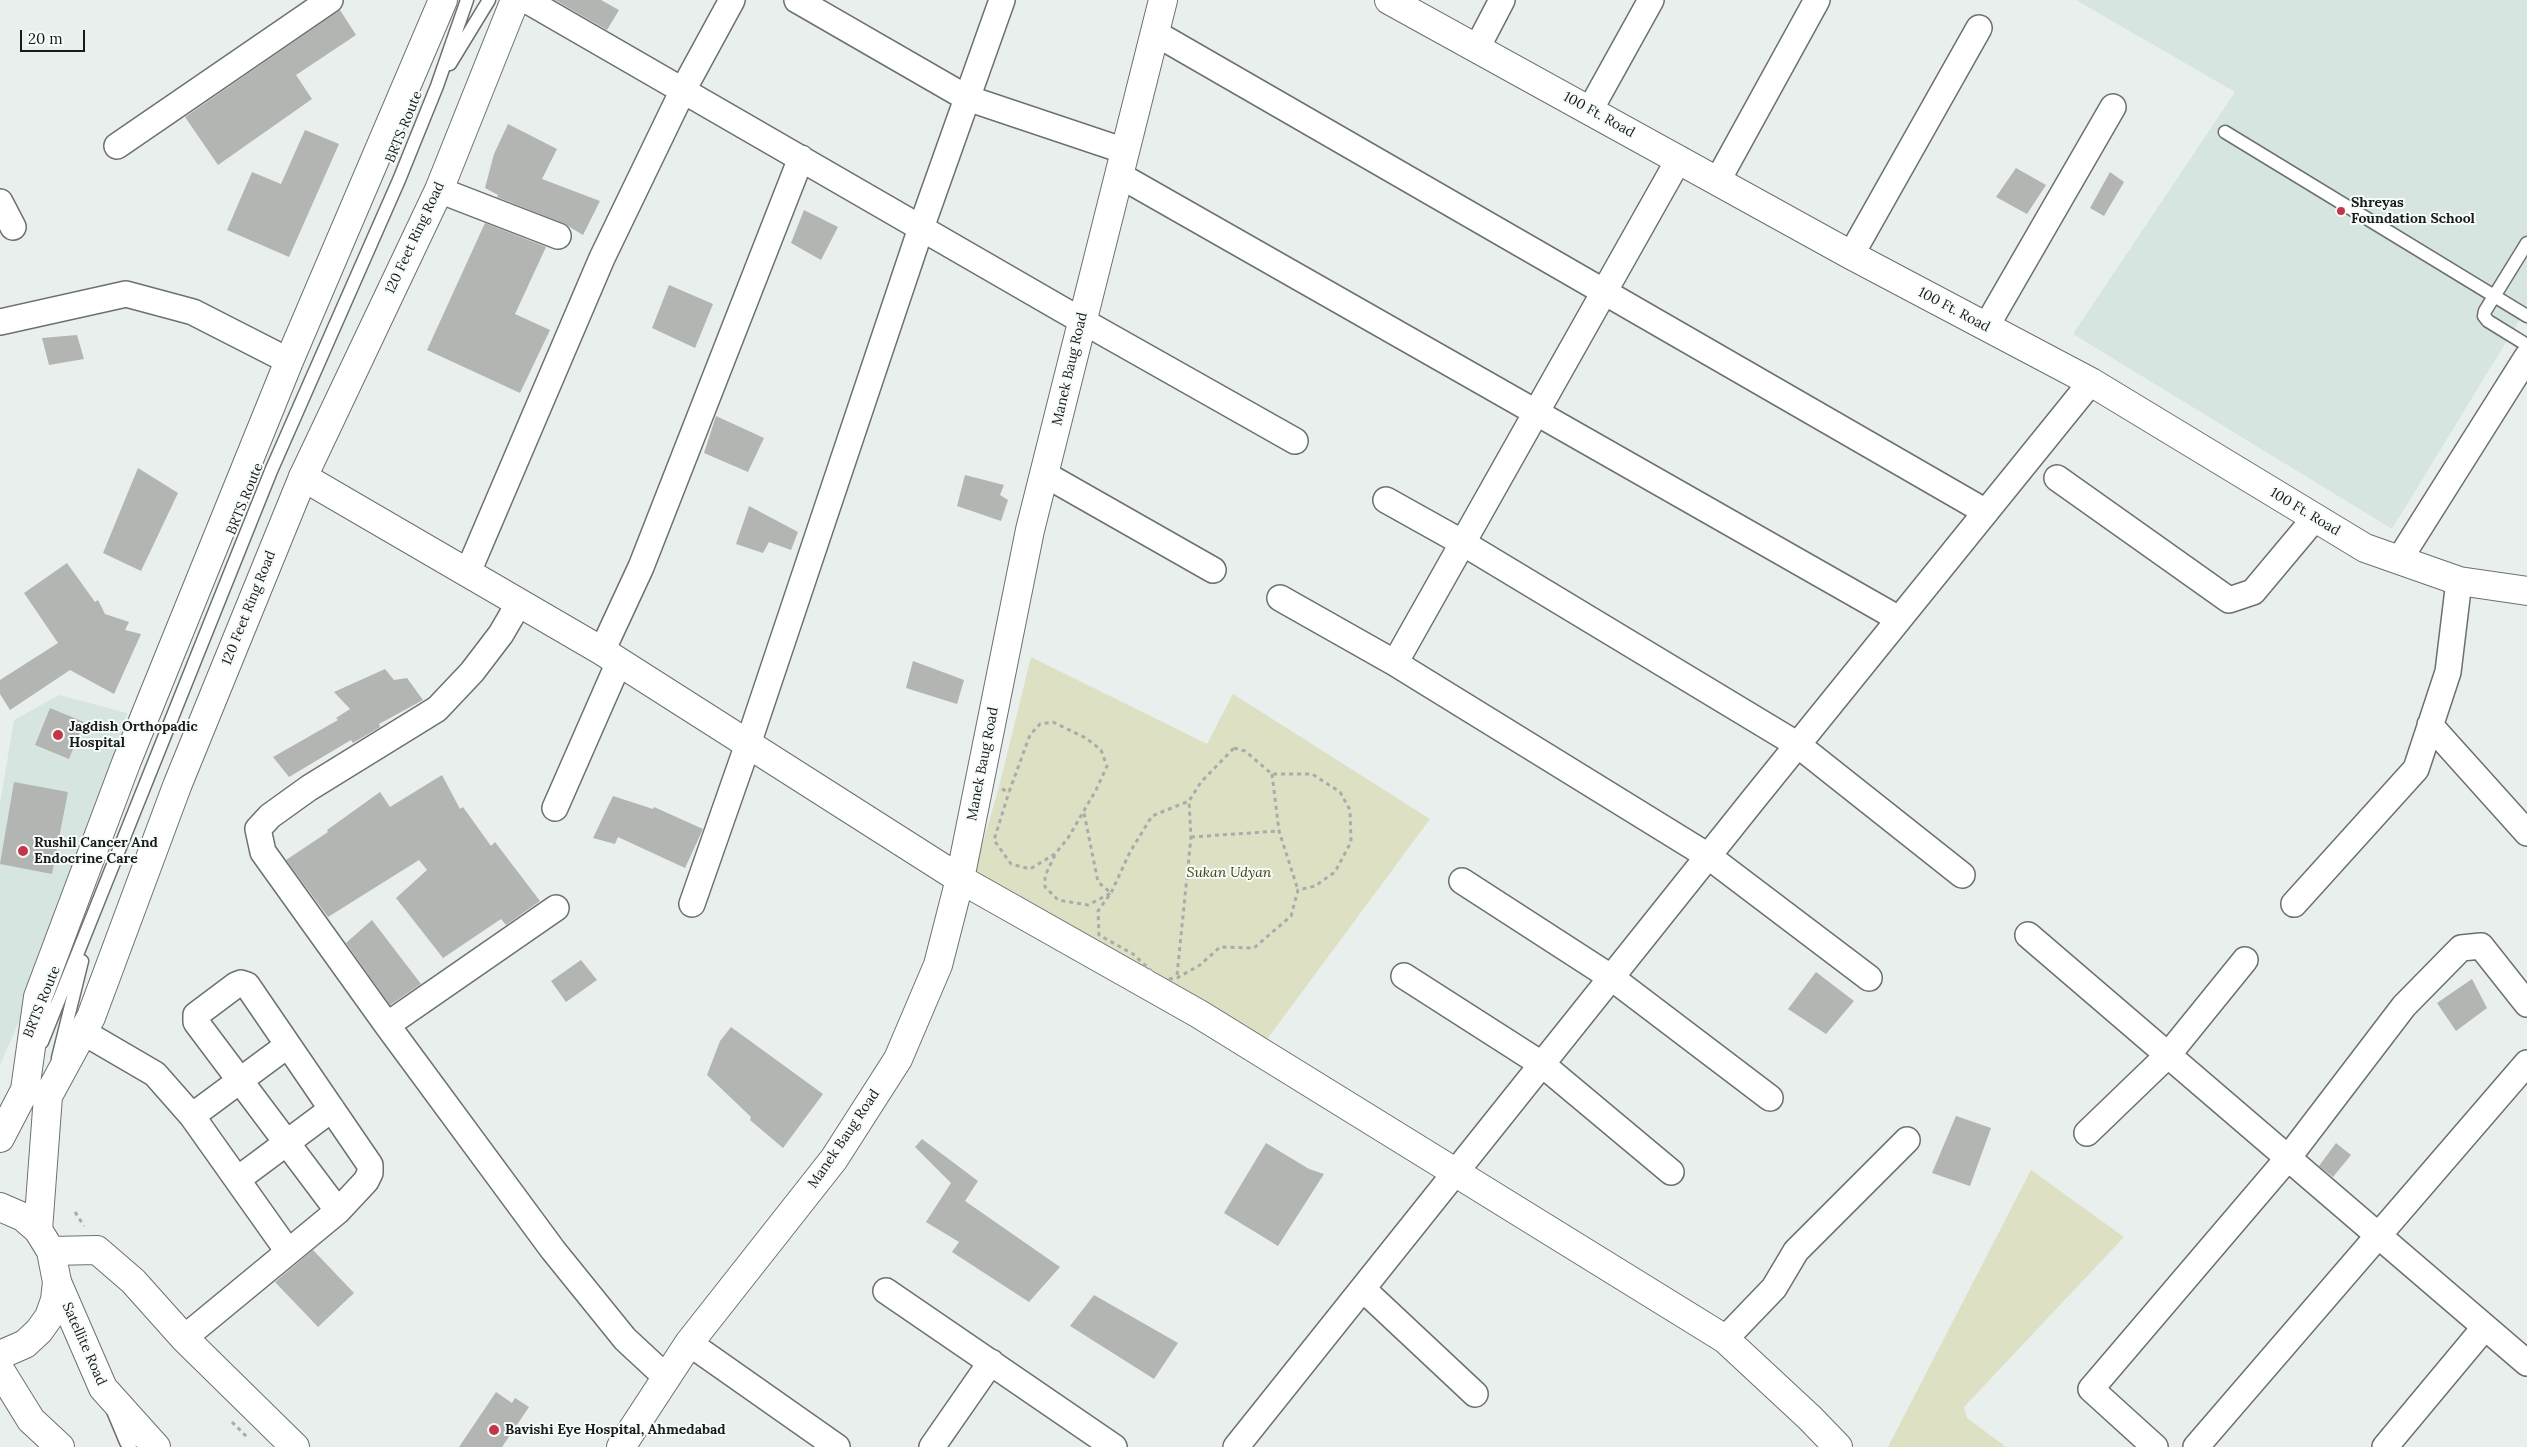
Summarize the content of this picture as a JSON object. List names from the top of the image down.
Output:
{
  "streets": {
    "main road": [
      "100 Ft. Road",
      "120 Feet Ring Road",
      "Manek Baug Road",
      "Satellite Road"
    ],
    "lane": ["BRTS Route"]
  },
  "crossings": [
    ["BRTS Route", "120 Feet Ring Road"],
    ["120 Feet Ring Road", "Satellite Road"]
  ],
  "parks": ["Sukan Udyan"],
  "places": [
    "Shreyas Foundation School",
    "Jagdish Orthopadic Hospital",
    "Rushil Cancer And Endocrine Care",
    "Bavishi Eye Hospital, Ahmedabad"
  ],
  "scale_bar": "20 m"
}
